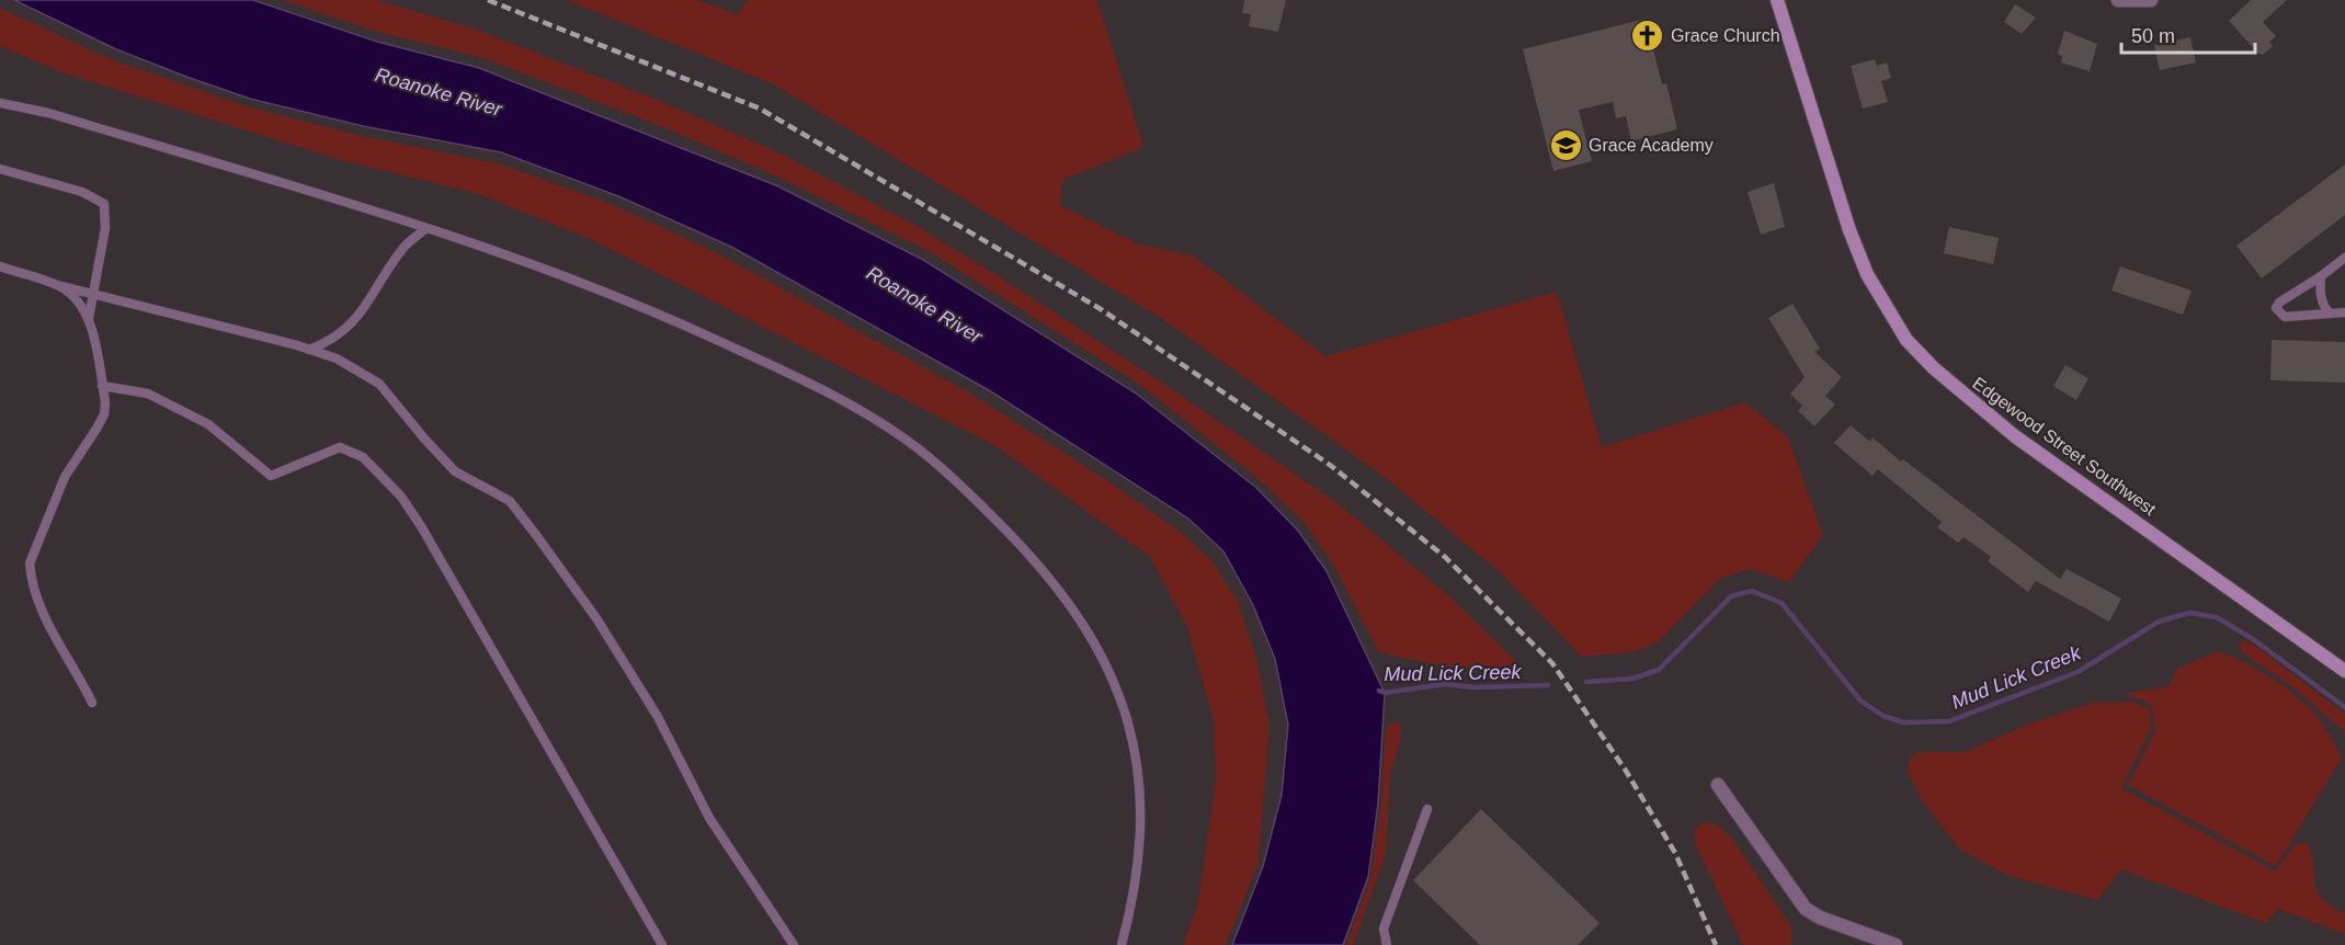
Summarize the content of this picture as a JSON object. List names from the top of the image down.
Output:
{
  "streets": {
    "street": ["Edgewood Street Southwest"]
  },
  "water": ["Roanoke River", "Mud Lick Creek"],
  "places": {
    "church": ["Grace Church"],
    "school or university": ["Grace Academy"]
  },
  "scale_bar": "50 m"
}
